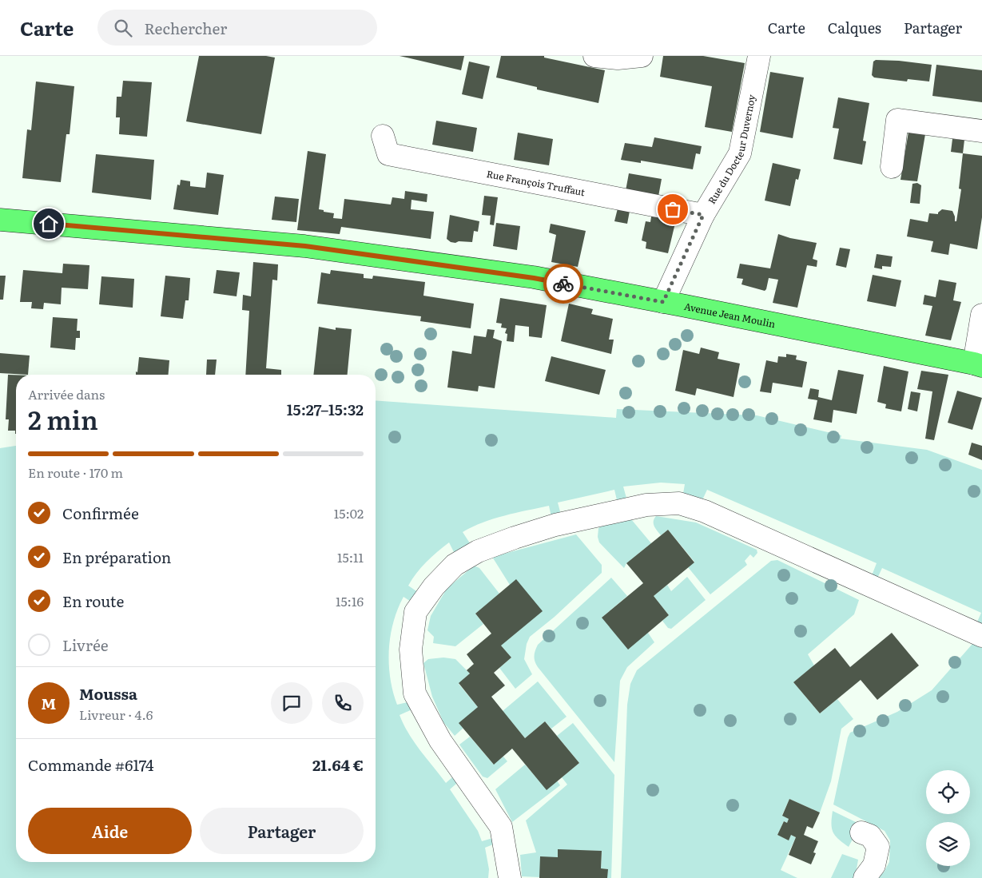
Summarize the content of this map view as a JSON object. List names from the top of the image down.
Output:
{
  "streets": {
    "main road": ["Avenue Jean Moulin"],
    "street": ["Rue du Docteur Duvernoy", "Rue François Truffaut"]
  },
  "crossings": [
    ["Rue du Docteur Duvernoy", "Rue François Truffaut"],
    ["Rue du Docteur Duvernoy", "Avenue Jean Moulin"]
  ],
  "page": {
    "header": "Carte",
    "search": "Rechercher",
    "nav": ["Carte", "Calques", "Partager"],
    "heading": ["2 min", "Arrivée dans", "15:27–15:32"],
    "panel": [
      "Moussa",
      "Livreur · 4.6",
      "Commande #6174",
      "21.64 €"
    ],
    "bar": "En route · 170 m",
    "list": [
      ["Confirmée", "15:02"],
      ["En préparation", "15:11"],
      ["En route", "15:16"],
      "Livrée"
    ],
    "round": "M",
    "buttons": ["Aide", "Partager"]
  }
}
